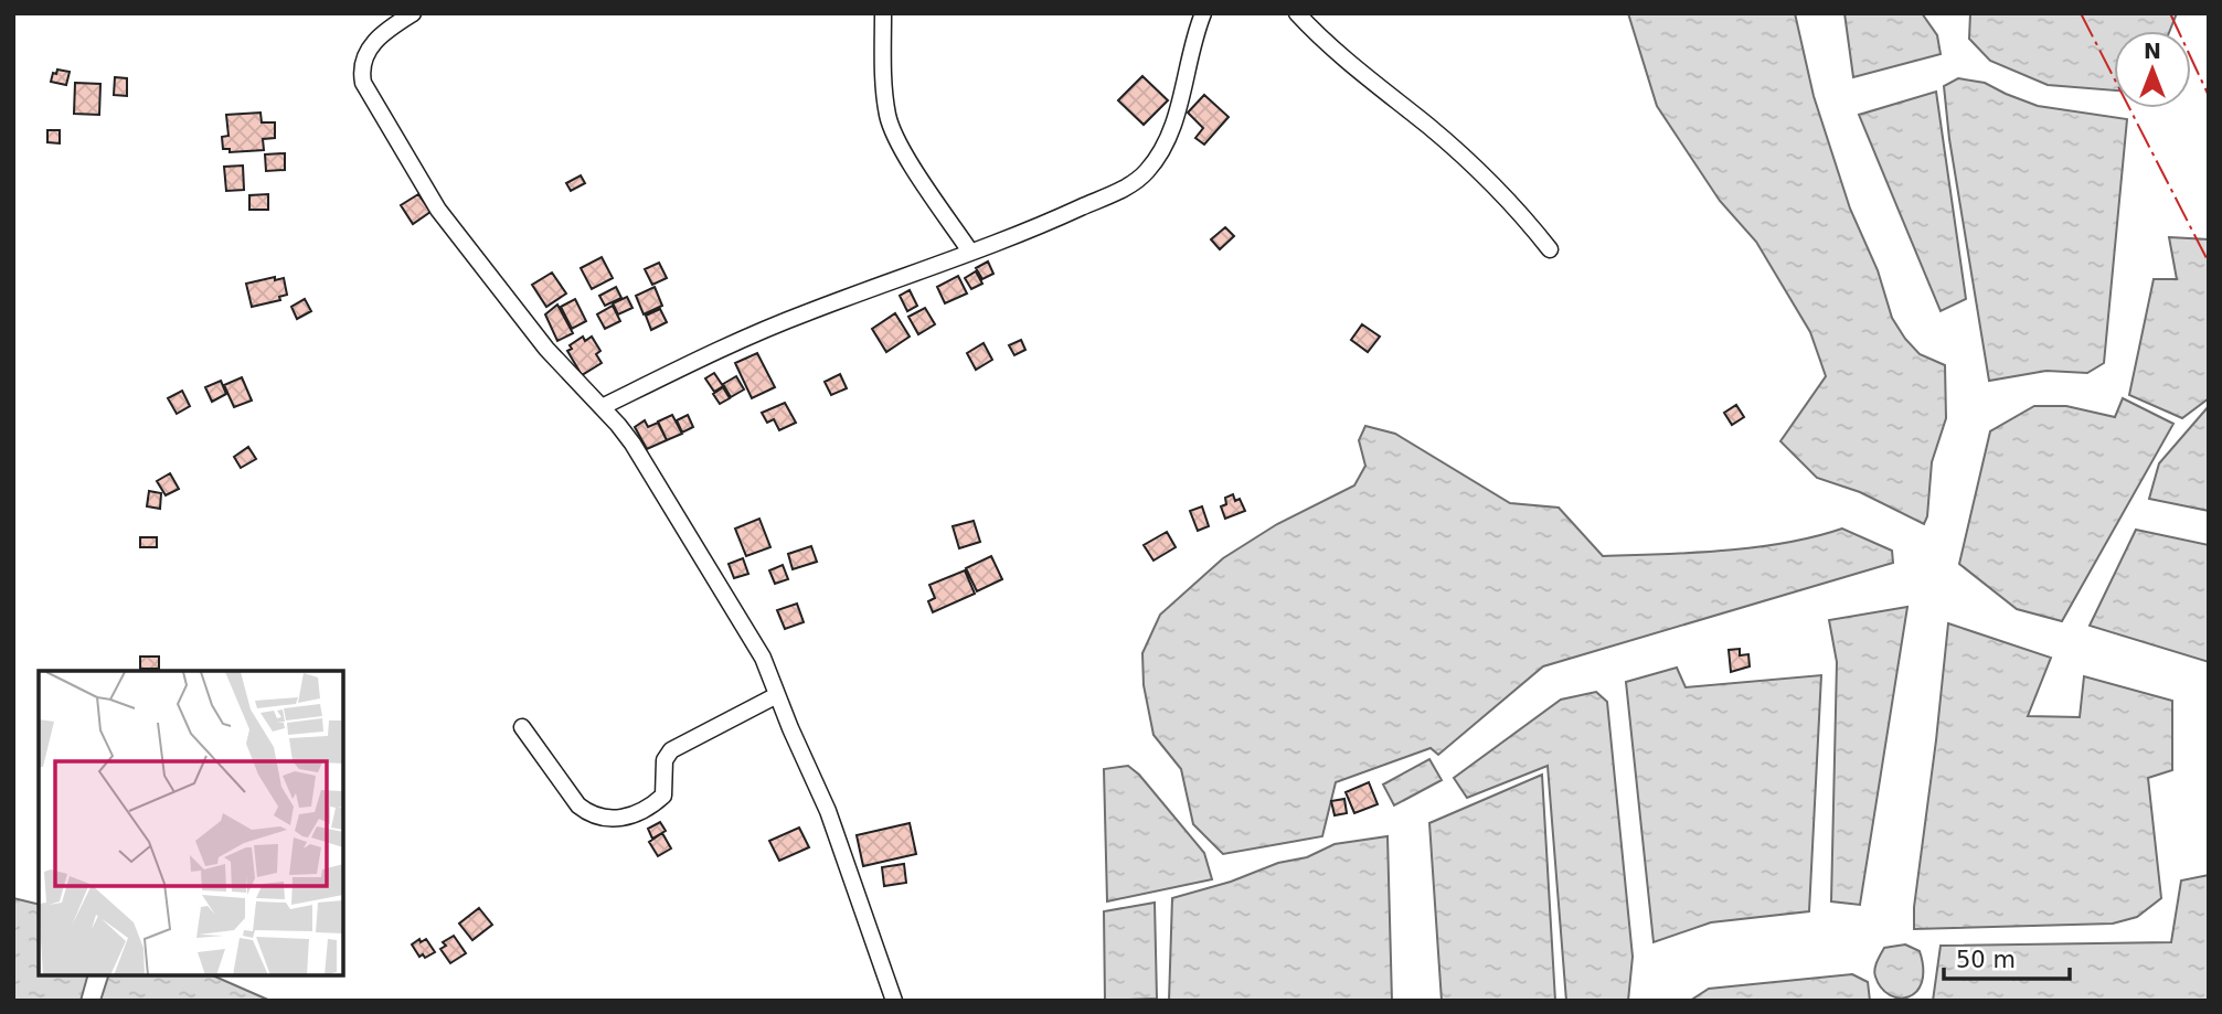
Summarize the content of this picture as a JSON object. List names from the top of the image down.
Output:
{
  "scale_bar": "50 m",
  "north": "top"
}
